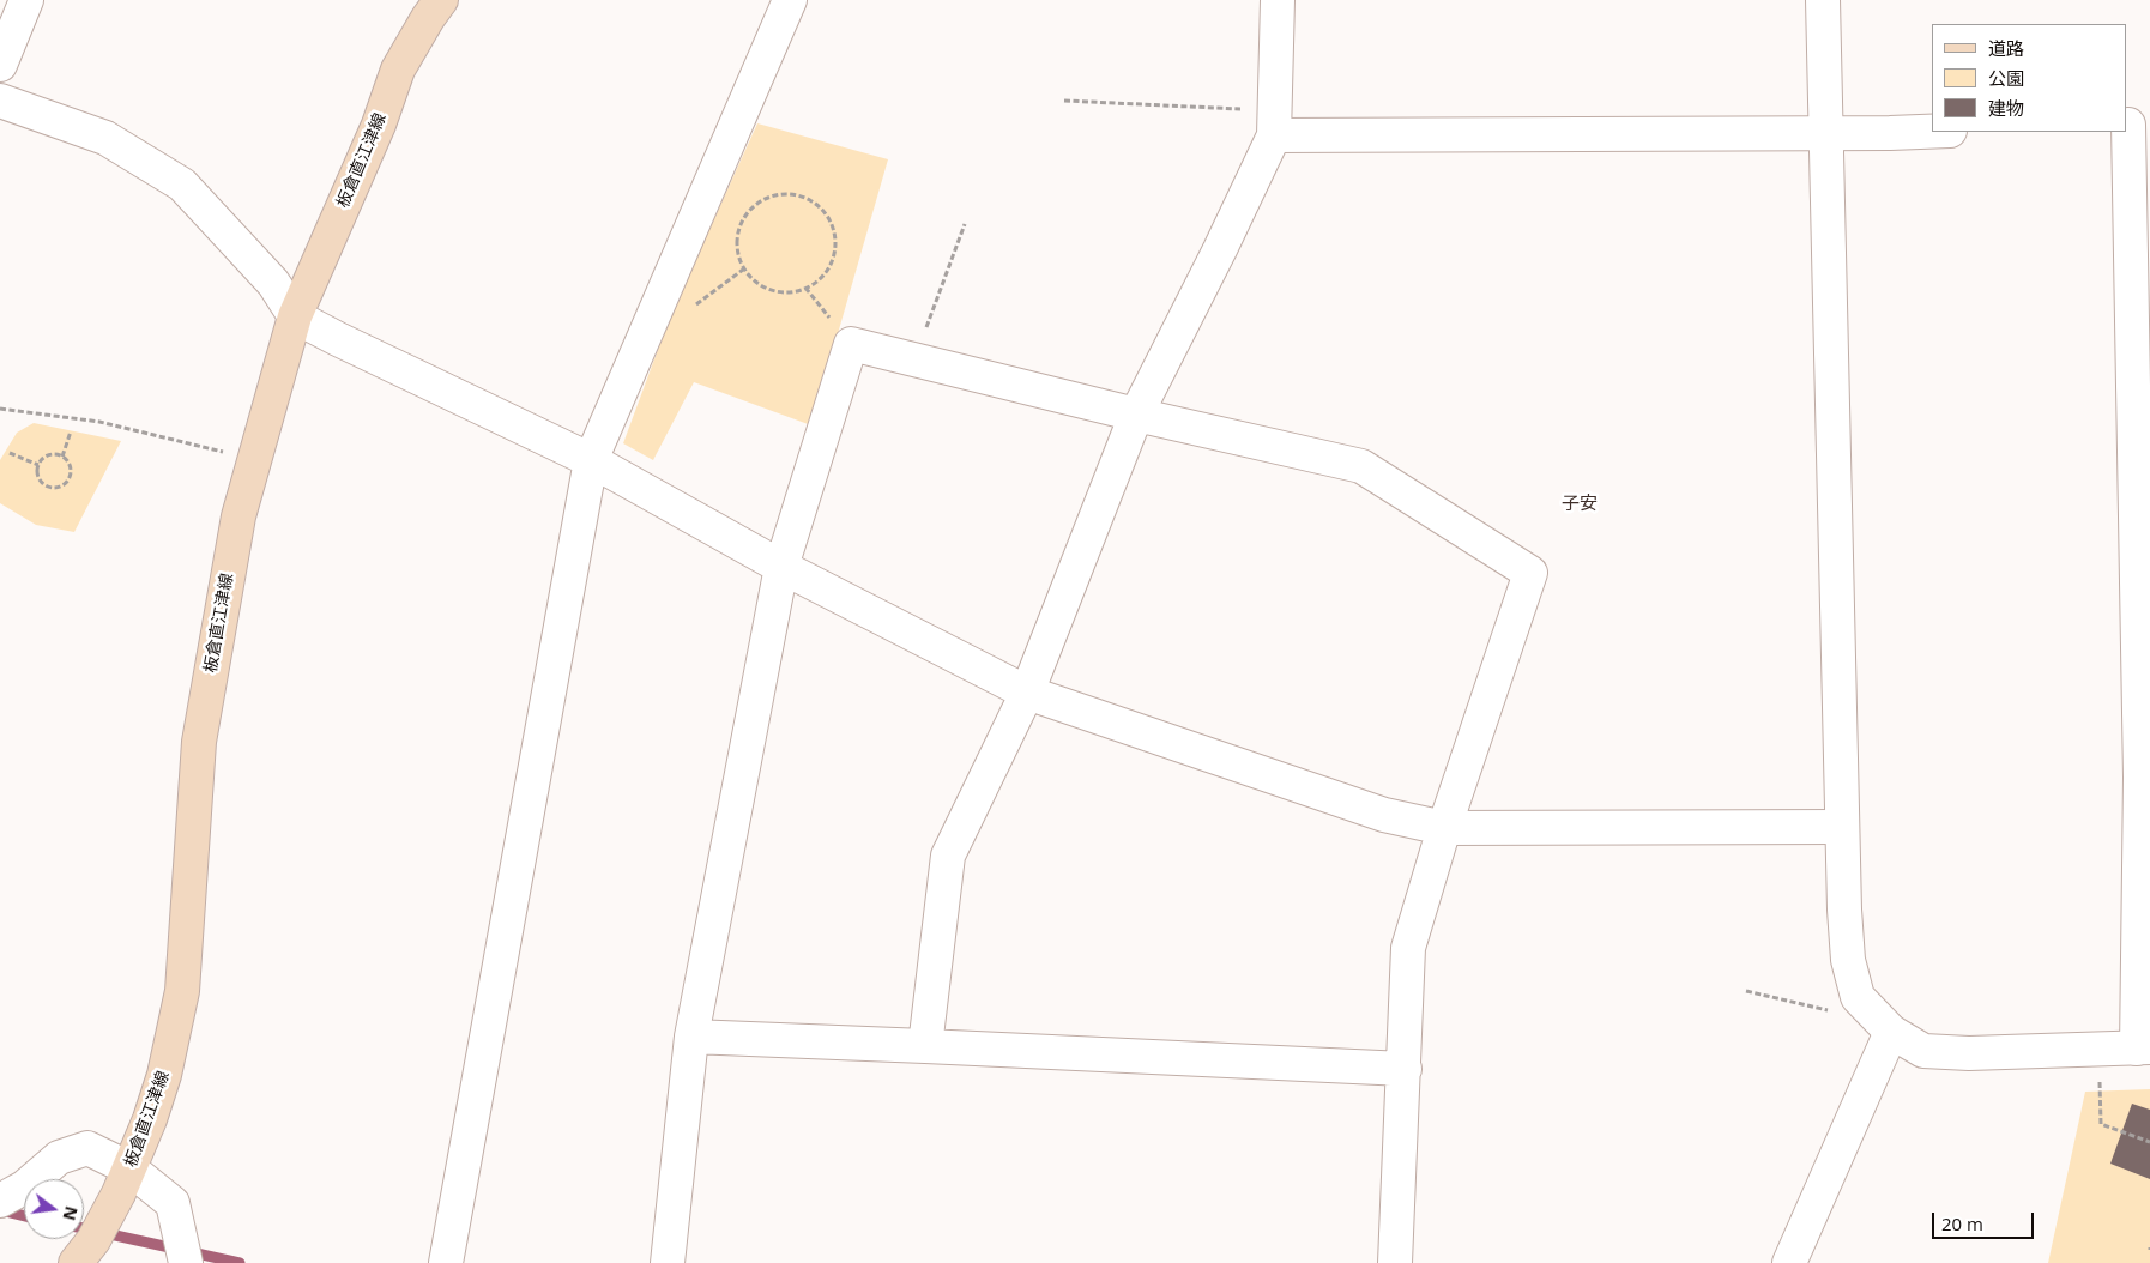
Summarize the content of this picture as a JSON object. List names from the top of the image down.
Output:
{
  "streets": {
    "main road": ["板倉直江津線"]
  },
  "districts": ["子安"],
  "legend": ["道路", "公園", "建物"],
  "scale_bar": "20 m",
  "north": "right"
}
